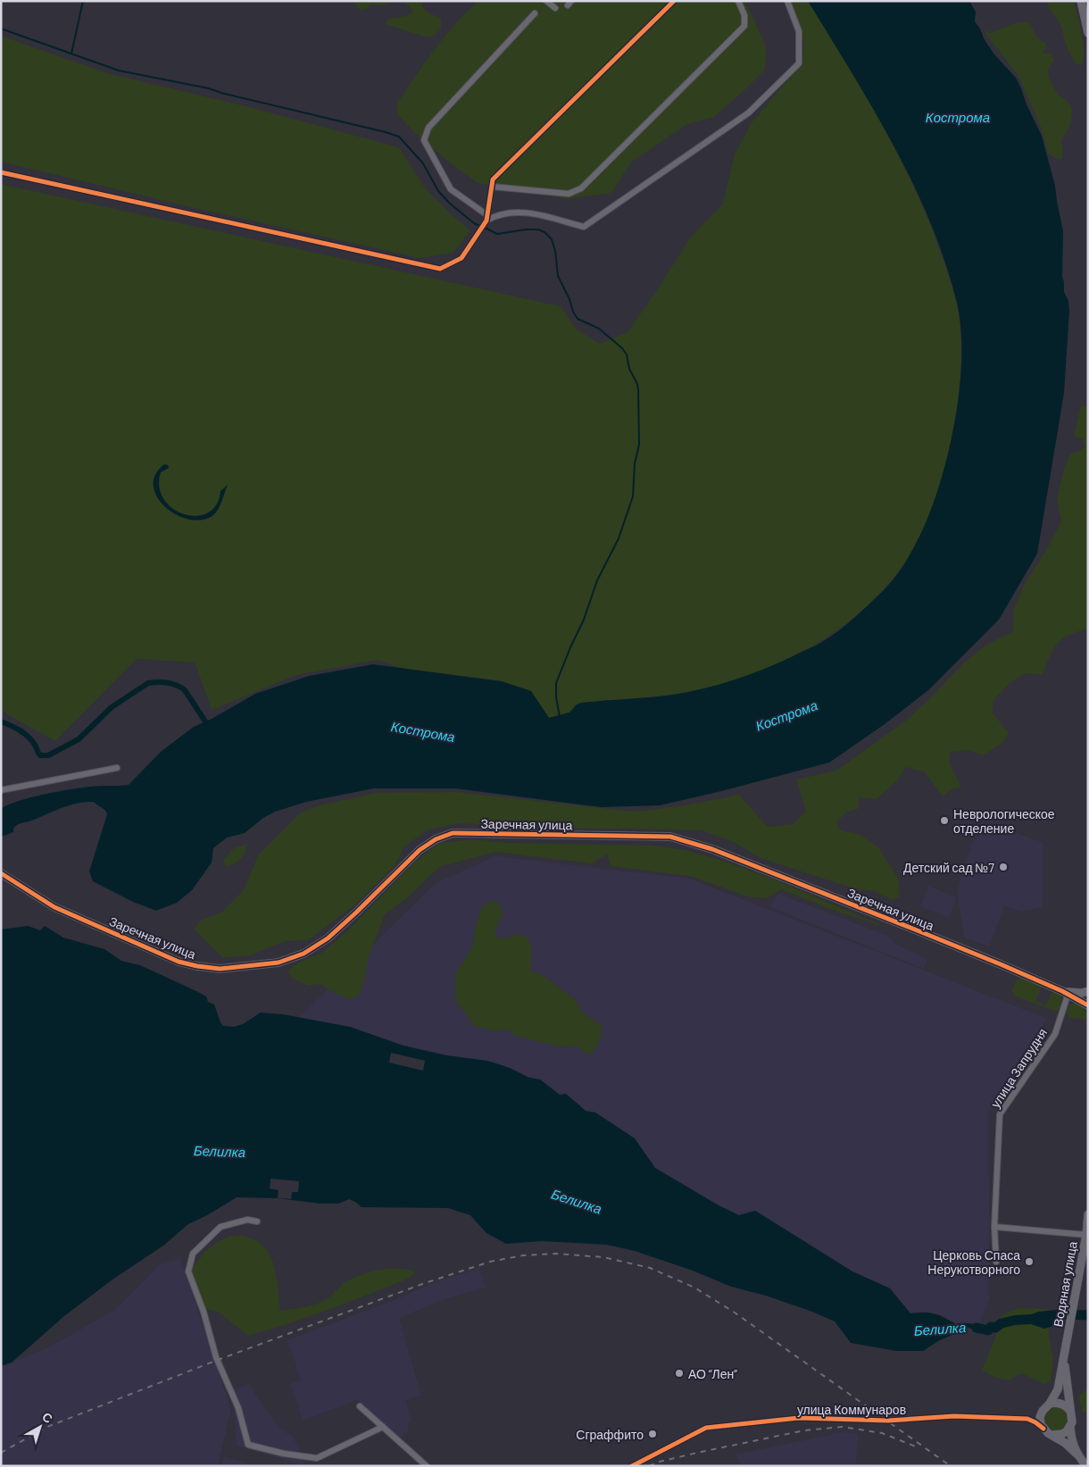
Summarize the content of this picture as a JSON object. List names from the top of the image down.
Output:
{
  "streets": {
    "street": [
      "Заречная улица",
      "улица Запрудня",
      "Водяная улица",
      "улица Коммунаров"
    ]
  },
  "crossings": [
    ["Заречная улица", "улица Запрудня"]
  ],
  "water": ["Кострома", "Белилка"],
  "places": [
    "Неврологическое отделение",
    "Детский сад №7",
    "Церковь Спаса Нерукотворного",
    "АО “Лен”",
    "Сграффито"
  ],
  "north": "top right"
}
